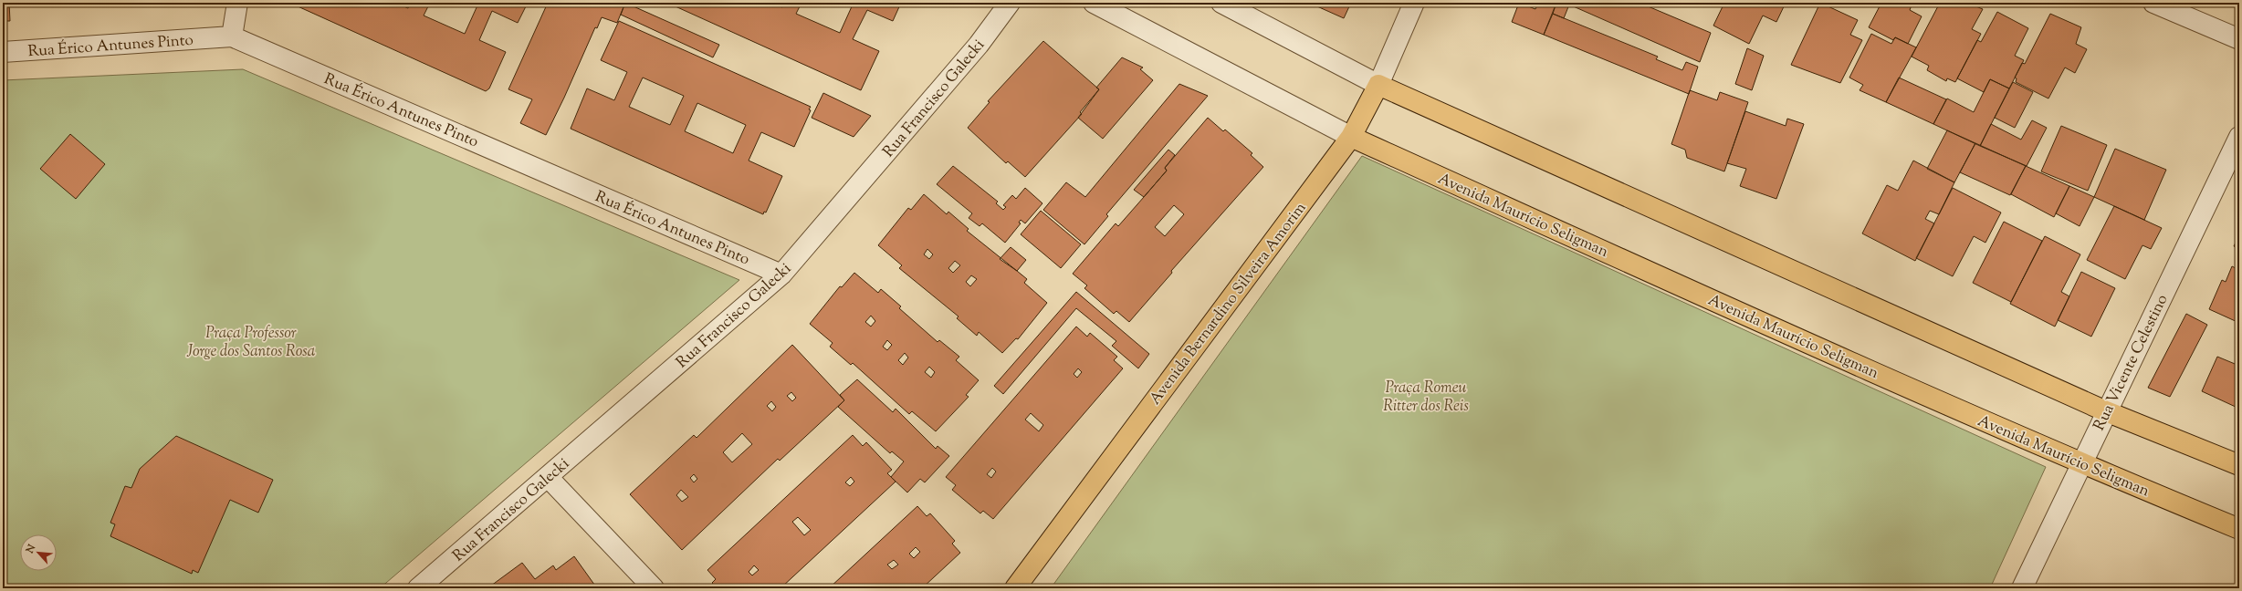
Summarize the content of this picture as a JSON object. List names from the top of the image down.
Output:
{
  "streets": {
    "main road": ["Avenida Maurício Seligman", "Avenida Bernardino Silveira Amorim"],
    "street": ["Rua Érico Antunes Pinto", "Rua Francisco Galecki", "Rua Vicente Celestino"]
  },
  "crossings": [
    ["Rua Érico Antunes Pinto", "Rua Francisco Galecki"],
    ["Avenida Maurício Seligman", "Avenida Bernardino Silveira Amorim"],
    ["Avenida Maurício Seligman", "Rua Vicente Celestino"]
  ],
  "parks": ["Praça Professor Jorge dos Santos Rosa", "Praça Romeu Ritter dos Reis"],
  "north": "top left"
}
